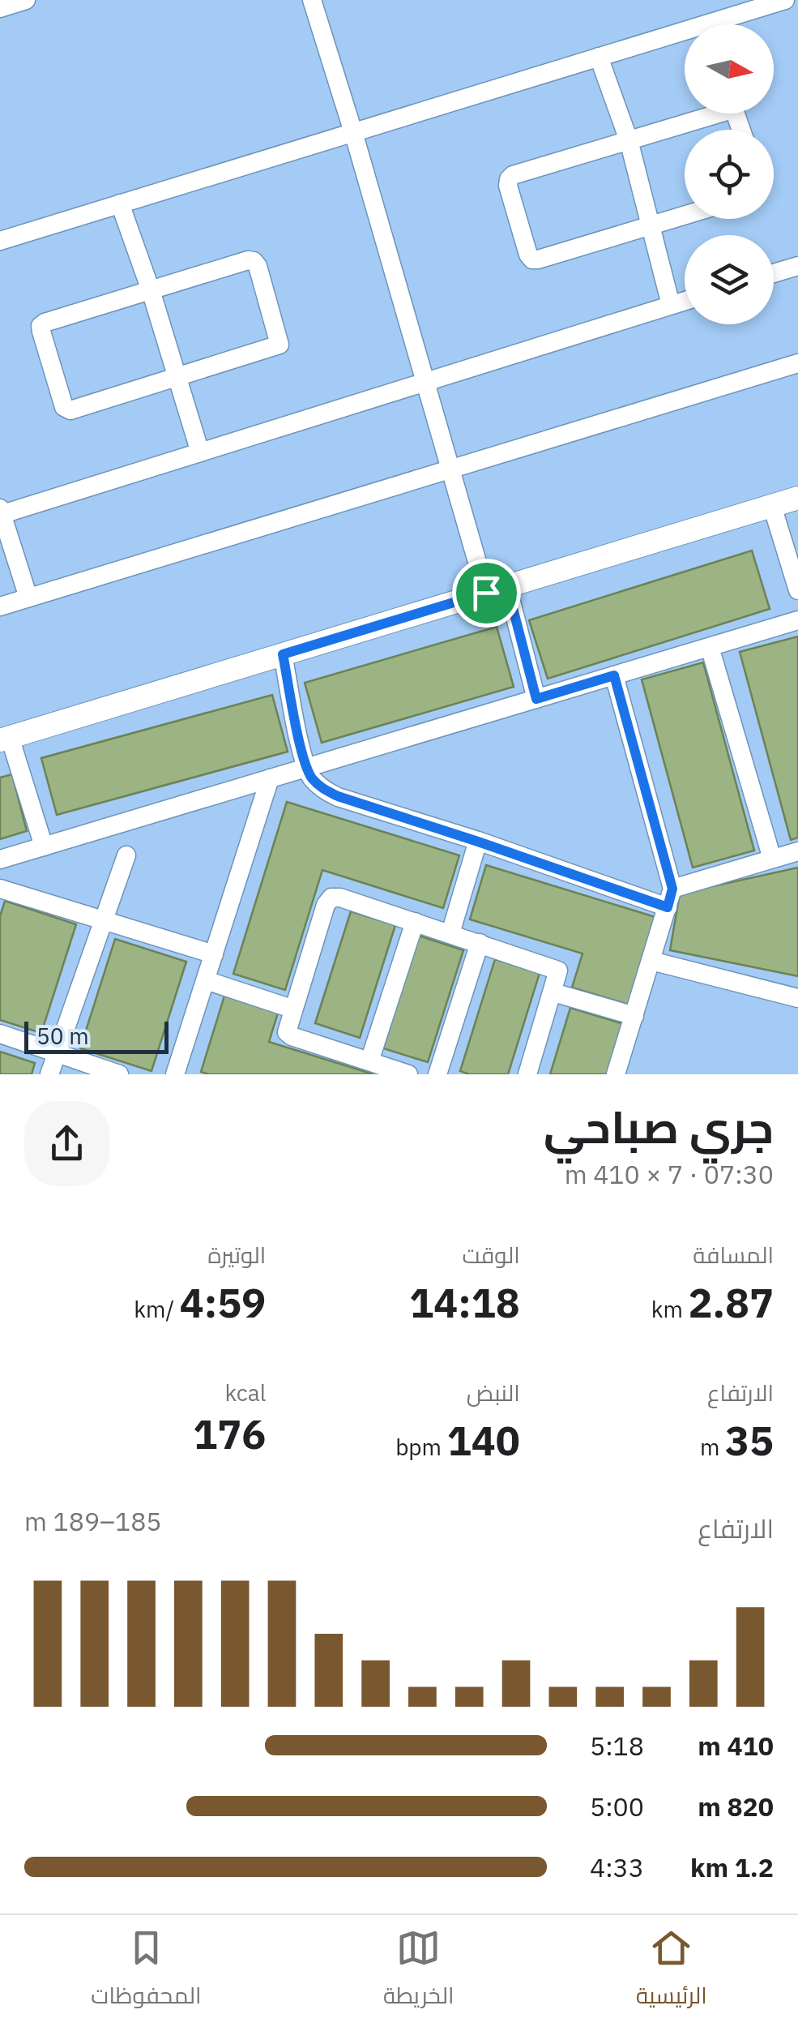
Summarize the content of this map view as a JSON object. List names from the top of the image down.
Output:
{
  "scale_bar": "50 m",
  "north": "right",
  "page": {
    "scale": "50 m",
    "heading": ["جري صباحي", "07:30 · 7 × 410 m"],
    "stats": [
      ["المسافة", "2.87 km"],
      ["الوقت", "14:18"],
      ["الوتيرة", "4:59 /km"],
      ["الارتفاع", "35 m"],
      ["النبض", "140 bpm"],
      ["kcal", "176"]
    ],
    "chart": ["الارتفاع", "185–189 m"],
    "list": [
      {
        "name": "410 m",
        "note": "5:18"
      },
      {
        "name": "820 m",
        "note": "5:00"
      },
      {
        "name": "1.2 km",
        "note": "4:33"
      }
    ],
    "tabs": ["الرئيسية", "الخريطة", "المحفوظات"]
  }
}
